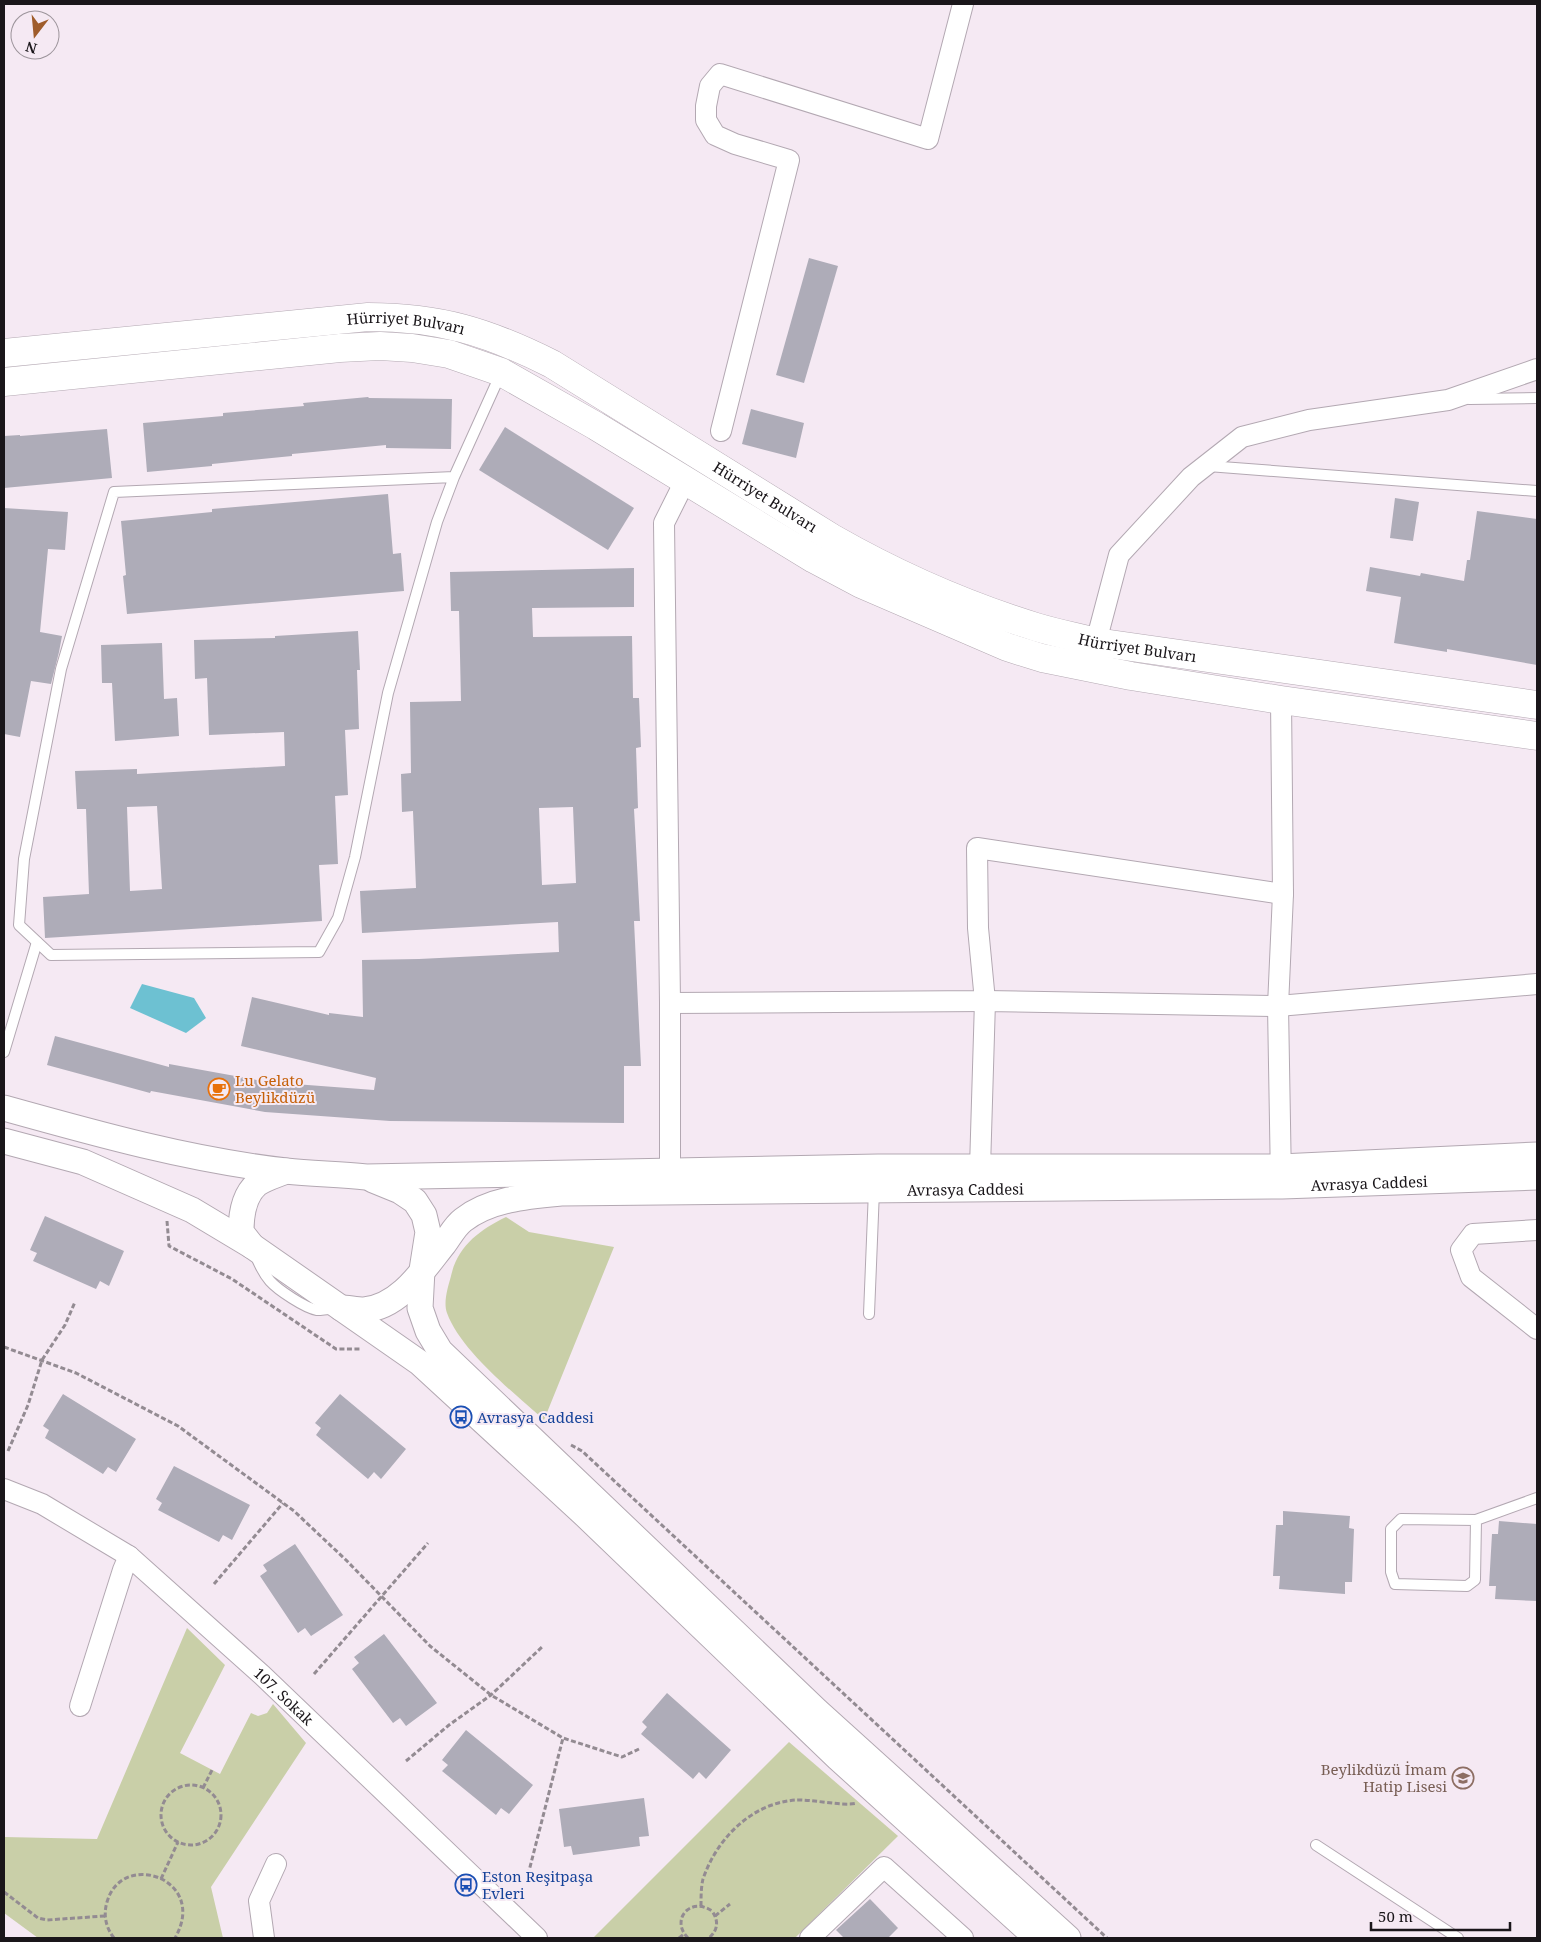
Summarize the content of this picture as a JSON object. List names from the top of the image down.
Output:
{
  "streets": {
    "main road": ["Hürriyet Bulvarı"],
    "street": ["Avrasya Caddesi", "107. Sokak"]
  },
  "places": {
    "cafe": ["Lu Gelato Beylikdüzü"],
    "bus stop": ["Avrasya Caddesi", "Eston Reşitpaşa Evleri"],
    "school or university": ["Beylikdüzü İmam Hatip Lisesi"]
  },
  "scale_bar": "50 m",
  "north": "bottom"
}
